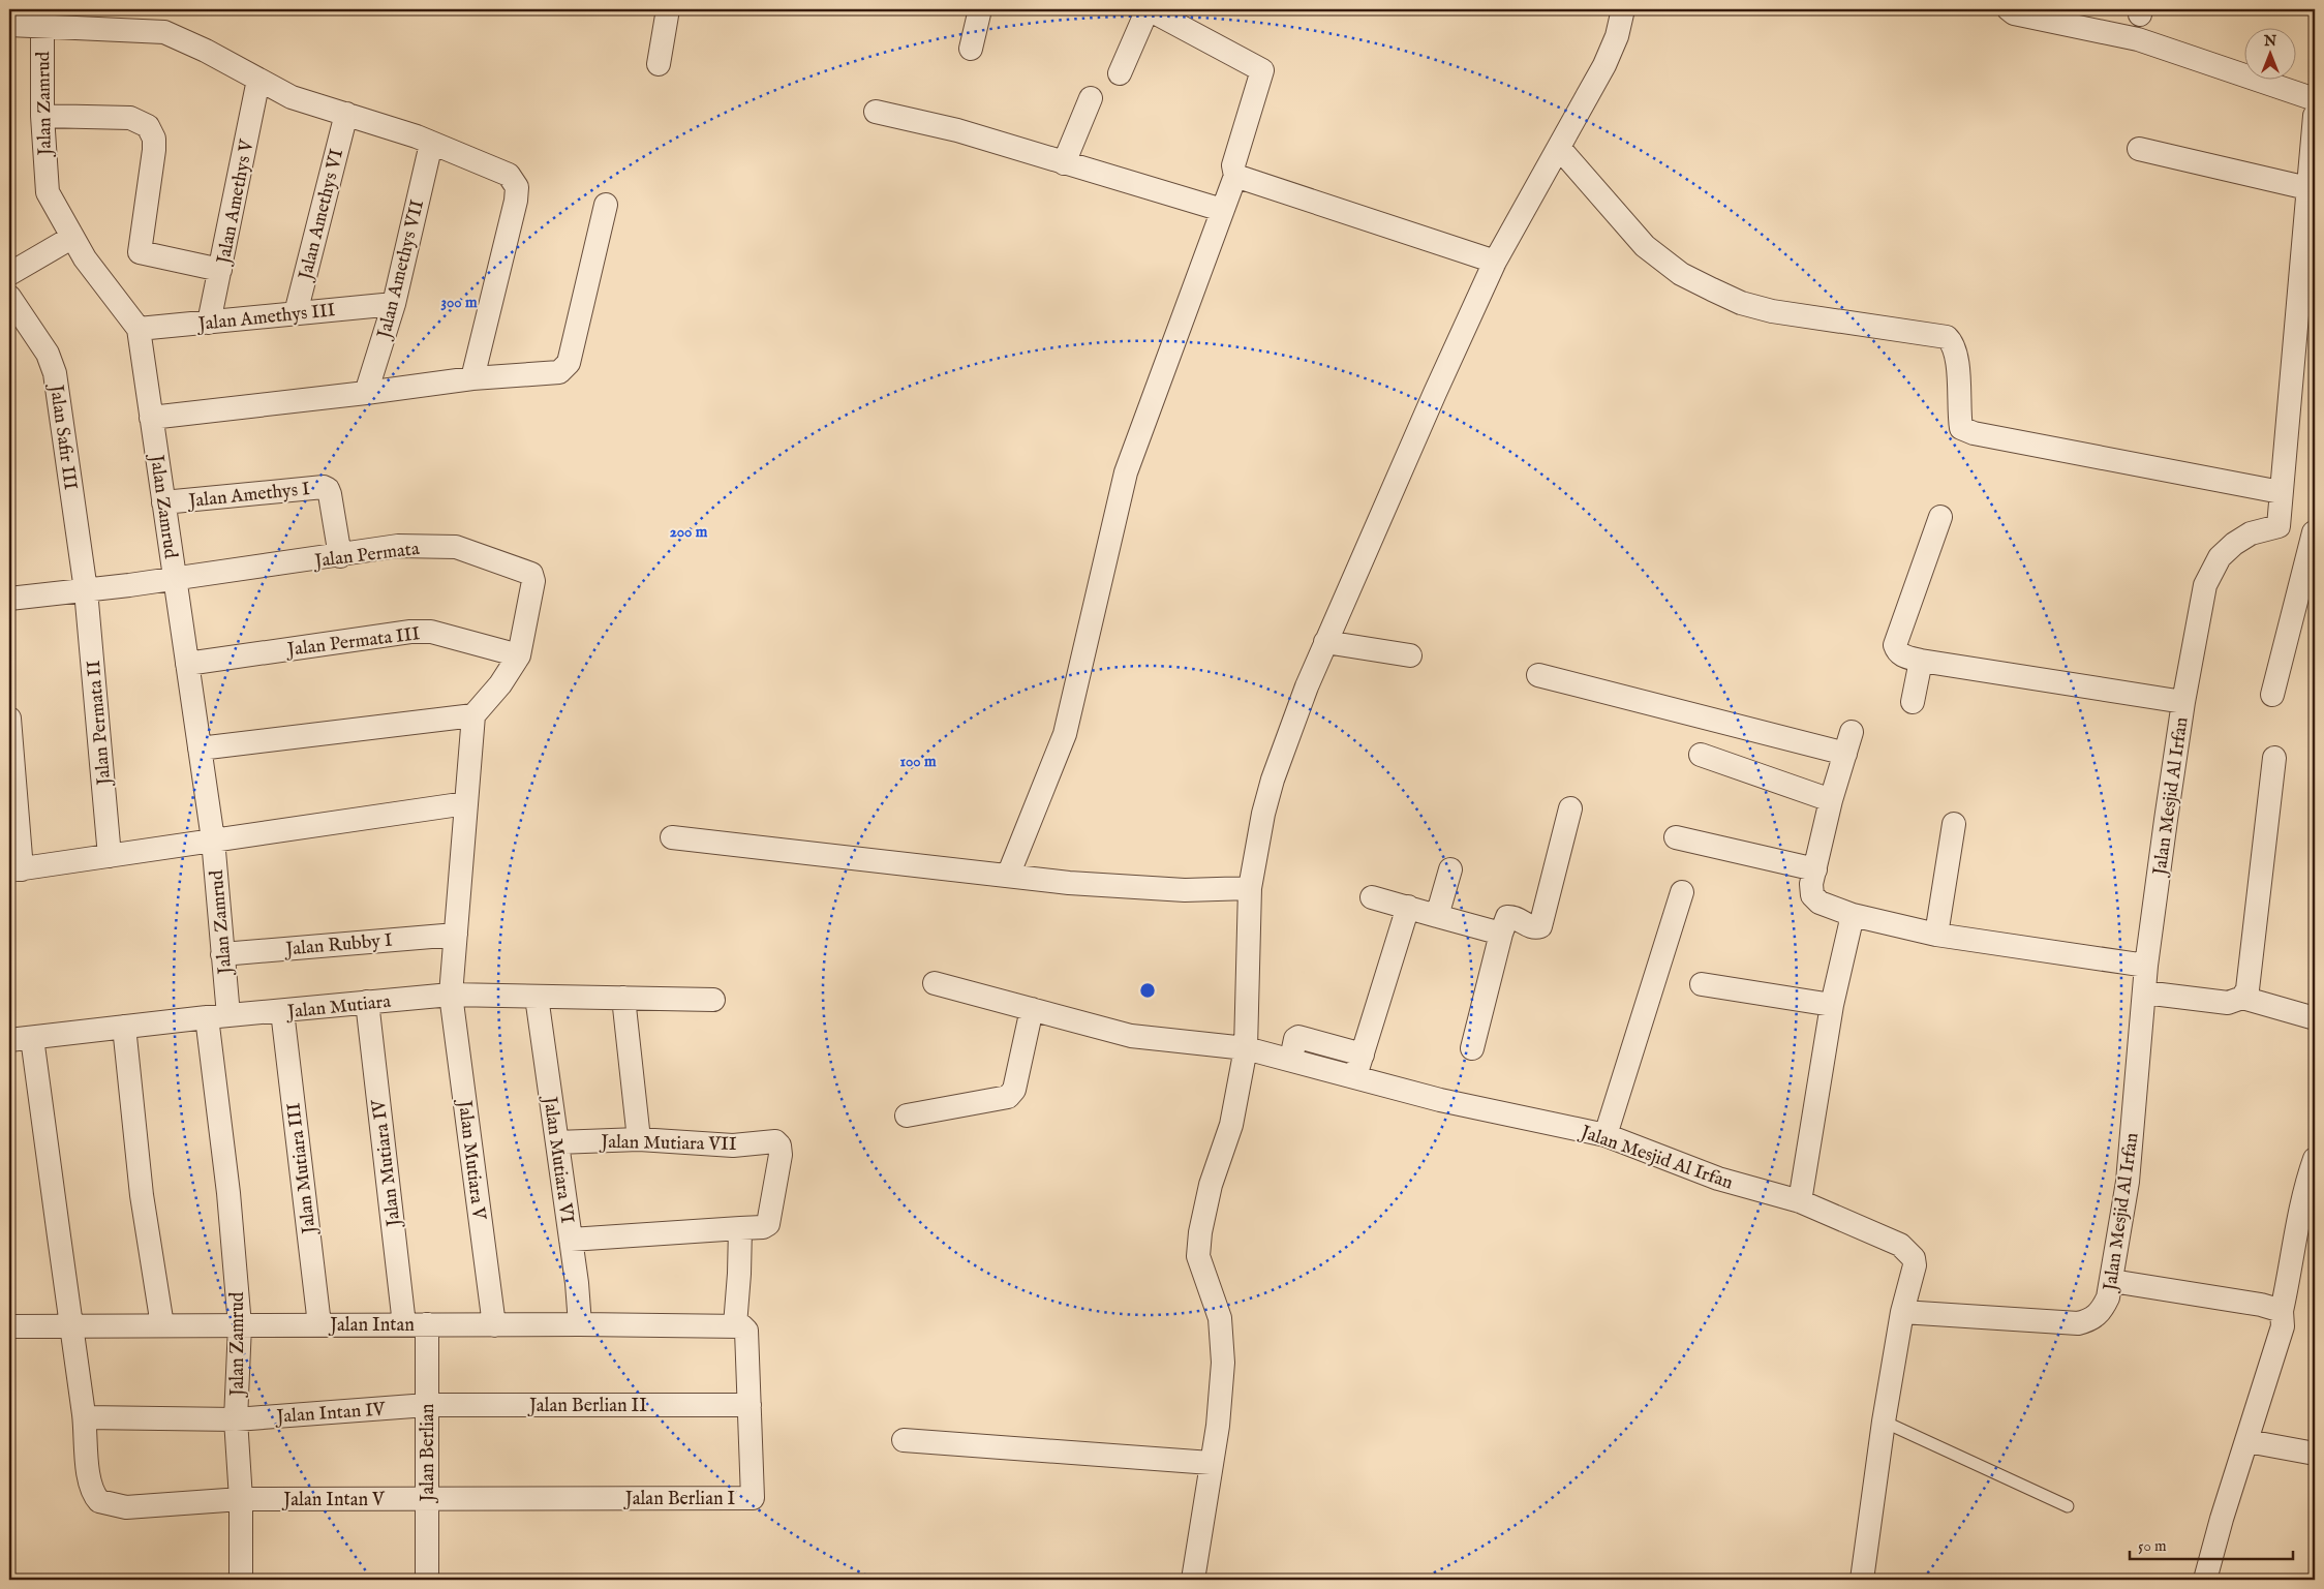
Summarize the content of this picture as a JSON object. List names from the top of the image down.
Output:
{
  "streets": {
    "street": [
      "Jalan Zamrud",
      "Jalan Amethys V",
      "Jalan Amethys VI",
      "Jalan Amethys VII",
      "Jalan Amethys III",
      "Jalan Safir III",
      "Jalan Amethys I",
      "Jalan Permata",
      "Jalan Permata III",
      "Jalan Permata II",
      "Jalan Mesjid Al Irfan",
      "Jalan Rubby I",
      "Jalan Mutiara",
      "Jalan Mutiara VII",
      "Jalan Mutiara V",
      "Jalan Mutiara VI",
      "Jalan Mutiara IV",
      "Jalan Mutiara III",
      "Jalan Intan",
      "Jalan Berlian II",
      "Jalan Intan IV",
      "Jalan Berlian",
      "Jalan Berlian I",
      "Jalan Intan V"
    ]
  },
  "crossings": [
    ["Jalan Zamrud", "Jalan Amethys III"],
    ["Jalan Zamrud", "Jalan Amethys I"],
    ["Jalan Zamrud", "Jalan Permata"],
    ["Jalan Zamrud", "Jalan Permata III"],
    ["Jalan Zamrud", "Jalan Rubby I"],
    ["Jalan Zamrud", "Jalan Mutiara"],
    ["Jalan Zamrud", "Jalan Intan"],
    ["Jalan Zamrud", "Jalan Intan IV"],
    ["Jalan Zamrud", "Jalan Intan V"],
    ["Jalan Amethys V", "Jalan Amethys III"],
    ["Jalan Amethys VI", "Jalan Amethys III"],
    ["Jalan Amethys VII", "Jalan Amethys III"],
    ["Jalan Safir III", "Jalan Permata"],
    ["Jalan Safir III", "Jalan Permata II"],
    ["Jalan Amethys I", "Jalan Permata"],
    ["Jalan Permata", "Jalan Permata III"],
    ["Jalan Permata", "Jalan Permata II"],
    ["Jalan Mutiara", "Jalan Mutiara V"],
    ["Jalan Mutiara", "Jalan Mutiara VI"],
    ["Jalan Mutiara", "Jalan Mutiara IV"],
    ["Jalan Mutiara", "Jalan Mutiara III"],
    ["Jalan Mutiara VII", "Jalan Mutiara VI"],
    ["Jalan Mutiara V", "Jalan Intan"],
    ["Jalan Mutiara VI", "Jalan Intan"],
    ["Jalan Mutiara IV", "Jalan Intan"],
    ["Jalan Mutiara IV", "Jalan Berlian"],
    ["Jalan Mutiara III", "Jalan Intan"],
    ["Jalan Intan", "Jalan Berlian"],
    ["Jalan Intan", "Jalan Berlian I"],
    ["Jalan Berlian II", "Jalan Intan IV"],
    ["Jalan Berlian II", "Jalan Berlian"],
    ["Jalan Berlian II", "Jalan Berlian I"],
    ["Jalan Intan IV", "Jalan Berlian"],
    ["Jalan Intan IV", "Jalan Intan V"],
    ["Jalan Berlian", "Jalan Berlian I"],
    ["Jalan Berlian", "Jalan Intan V"],
    ["Jalan Berlian I", "Jalan Intan V"]
  ],
  "scale_bar": "50 m",
  "north": "top",
  "rings": ["300 m", "200 m", "100 m"]
}
